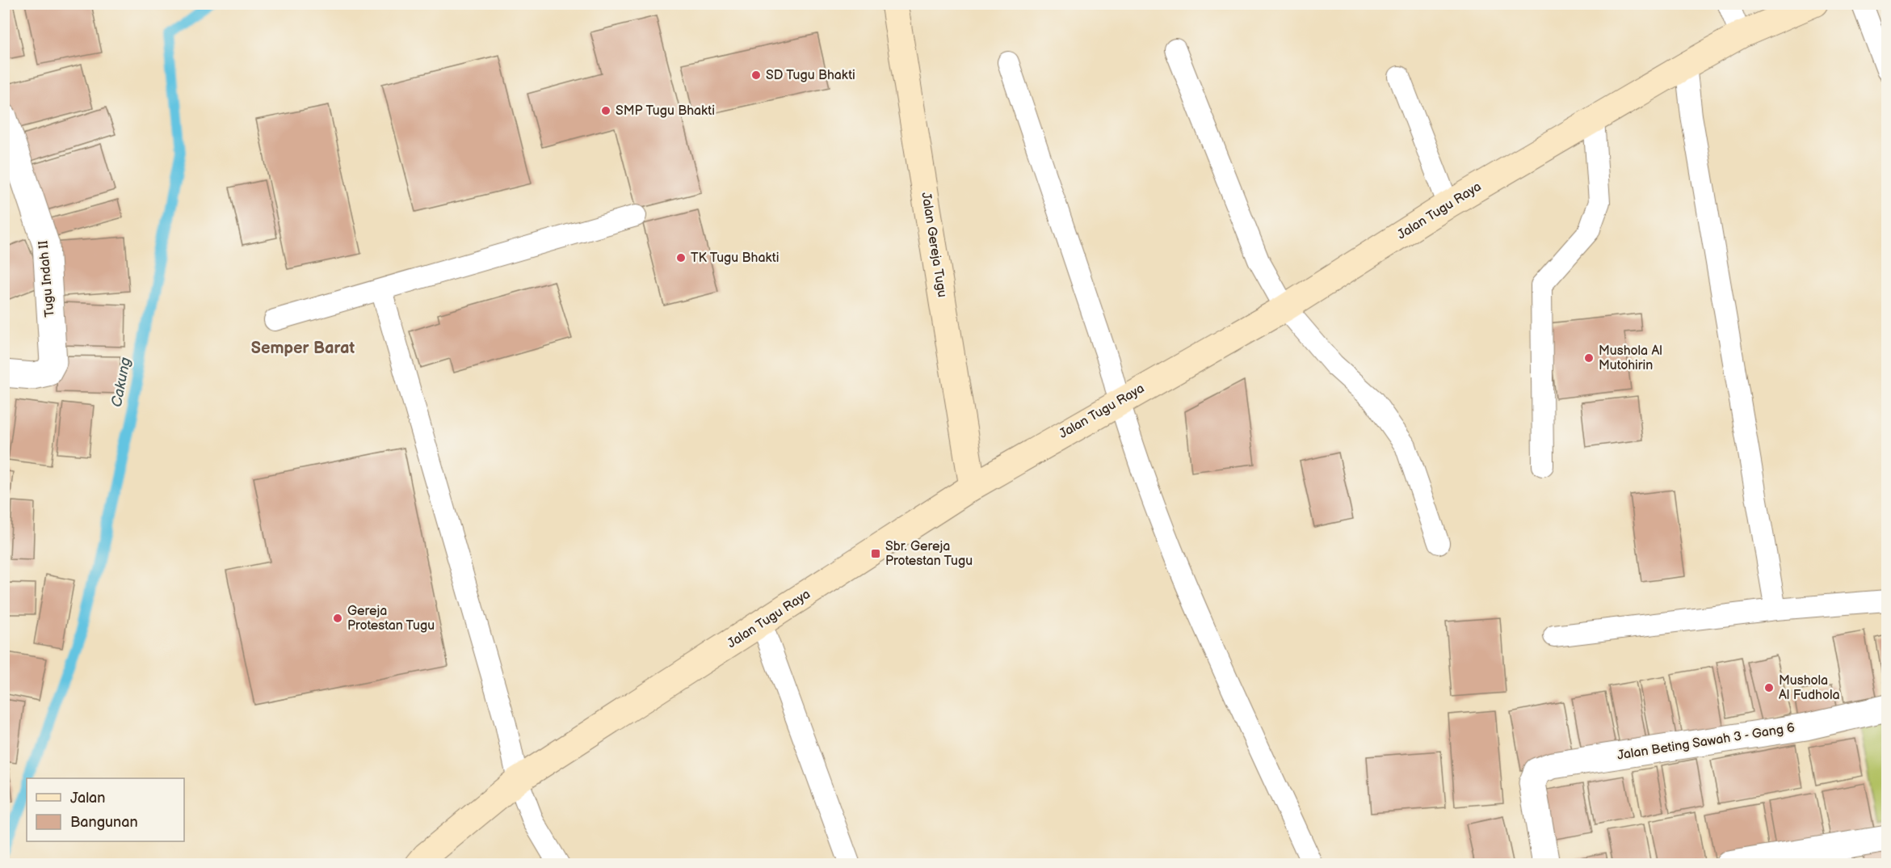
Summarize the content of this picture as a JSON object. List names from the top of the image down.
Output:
{
  "streets": {
    "main road": ["Jalan Tugu Raya", "Jalan Gereja Tugu"],
    "street": ["Tugu Indah II", "Jalan Beting Sawah 3 - Gang 6"]
  },
  "crossings": [
    ["Jalan Tugu Raya", "Jalan Gereja Tugu"]
  ],
  "districts": ["Semper Barat"],
  "water": ["Cakung"],
  "places": {
    "other": [
      "SD Tugu Bhakti",
      "SMP Tugu Bhakti",
      "TK Tugu Bhakti",
      "Mushola Al Mutohirin",
      "Gereja Protestan Tugu",
      "Mushola Al Fudhola"
    ],
    "transit": ["Sbr. Gereja Protestan Tugu"]
  },
  "legend": ["Jalan", "Bangunan"]
}
